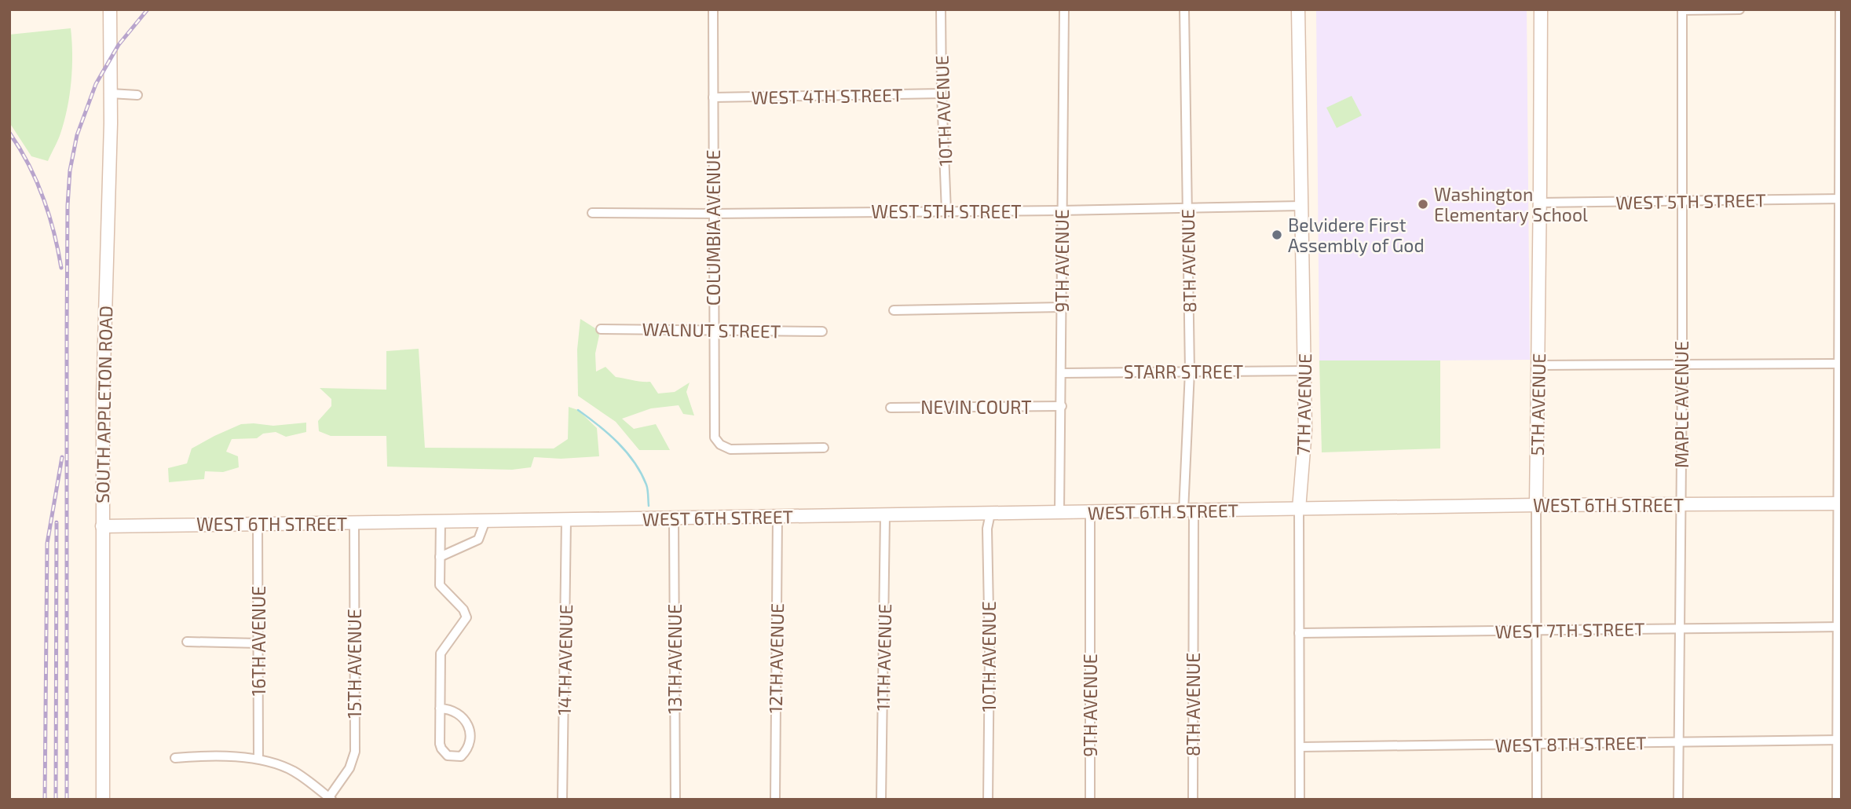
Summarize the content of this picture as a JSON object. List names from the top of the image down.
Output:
{
  "streets": {
    "street": [
      "WEST 4TH STREET",
      "10TH AVENUE",
      "WEST 5TH STREET",
      "COLUMBIA AVENUE",
      "9TH AVENUE",
      "8TH AVENUE",
      "WALNUT STREET",
      "STARR STREET",
      "SOUTH APPLETON ROAD",
      "7TH AVENUE",
      "5TH AVENUE",
      "MAPLE AVENUE",
      "NEVIN COURT",
      "WEST 6TH STREET",
      "WEST 7TH STREET",
      "16TH AVENUE",
      "11TH AVENUE",
      "12TH AVENUE",
      "13TH AVENUE",
      "14TH AVENUE",
      "15TH AVENUE",
      "WEST 8TH STREET"
    ]
  },
  "crossings": [
    ["WEST 4TH STREET", "10TH AVENUE"],
    ["WEST 4TH STREET", "COLUMBIA AVENUE"],
    ["10TH AVENUE", "WEST 5TH STREET"],
    ["10TH AVENUE", "WEST 6TH STREET"],
    ["WEST 5TH STREET", "COLUMBIA AVENUE"],
    ["WEST 5TH STREET", "9TH AVENUE"],
    ["WEST 5TH STREET", "8TH AVENUE"],
    ["WEST 5TH STREET", "7TH AVENUE"],
    ["WEST 5TH STREET", "5TH AVENUE"],
    ["WEST 5TH STREET", "MAPLE AVENUE"],
    ["COLUMBIA AVENUE", "WALNUT STREET"],
    ["9TH AVENUE", "STARR STREET"],
    ["9TH AVENUE", "NEVIN COURT"],
    ["9TH AVENUE", "WEST 6TH STREET"],
    ["8TH AVENUE", "STARR STREET"],
    ["8TH AVENUE", "WEST 6TH STREET"],
    ["STARR STREET", "7TH AVENUE"],
    ["SOUTH APPLETON ROAD", "WEST 6TH STREET"],
    ["7TH AVENUE", "WEST 6TH STREET"],
    ["7TH AVENUE", "WEST 7TH STREET"],
    ["7TH AVENUE", "WEST 8TH STREET"],
    ["5TH AVENUE", "WEST 6TH STREET"],
    ["5TH AVENUE", "WEST 7TH STREET"],
    ["5TH AVENUE", "WEST 8TH STREET"],
    ["MAPLE AVENUE", "WEST 6TH STREET"],
    ["MAPLE AVENUE", "WEST 7TH STREET"],
    ["MAPLE AVENUE", "WEST 8TH STREET"],
    ["WEST 6TH STREET", "16TH AVENUE"],
    ["WEST 6TH STREET", "11TH AVENUE"],
    ["WEST 6TH STREET", "12TH AVENUE"],
    ["WEST 6TH STREET", "13TH AVENUE"],
    ["WEST 6TH STREET", "14TH AVENUE"],
    ["WEST 6TH STREET", "15TH AVENUE"]
  ],
  "places": ["Washington Elementary School", "Belvidere First Assembly of God"]
}
